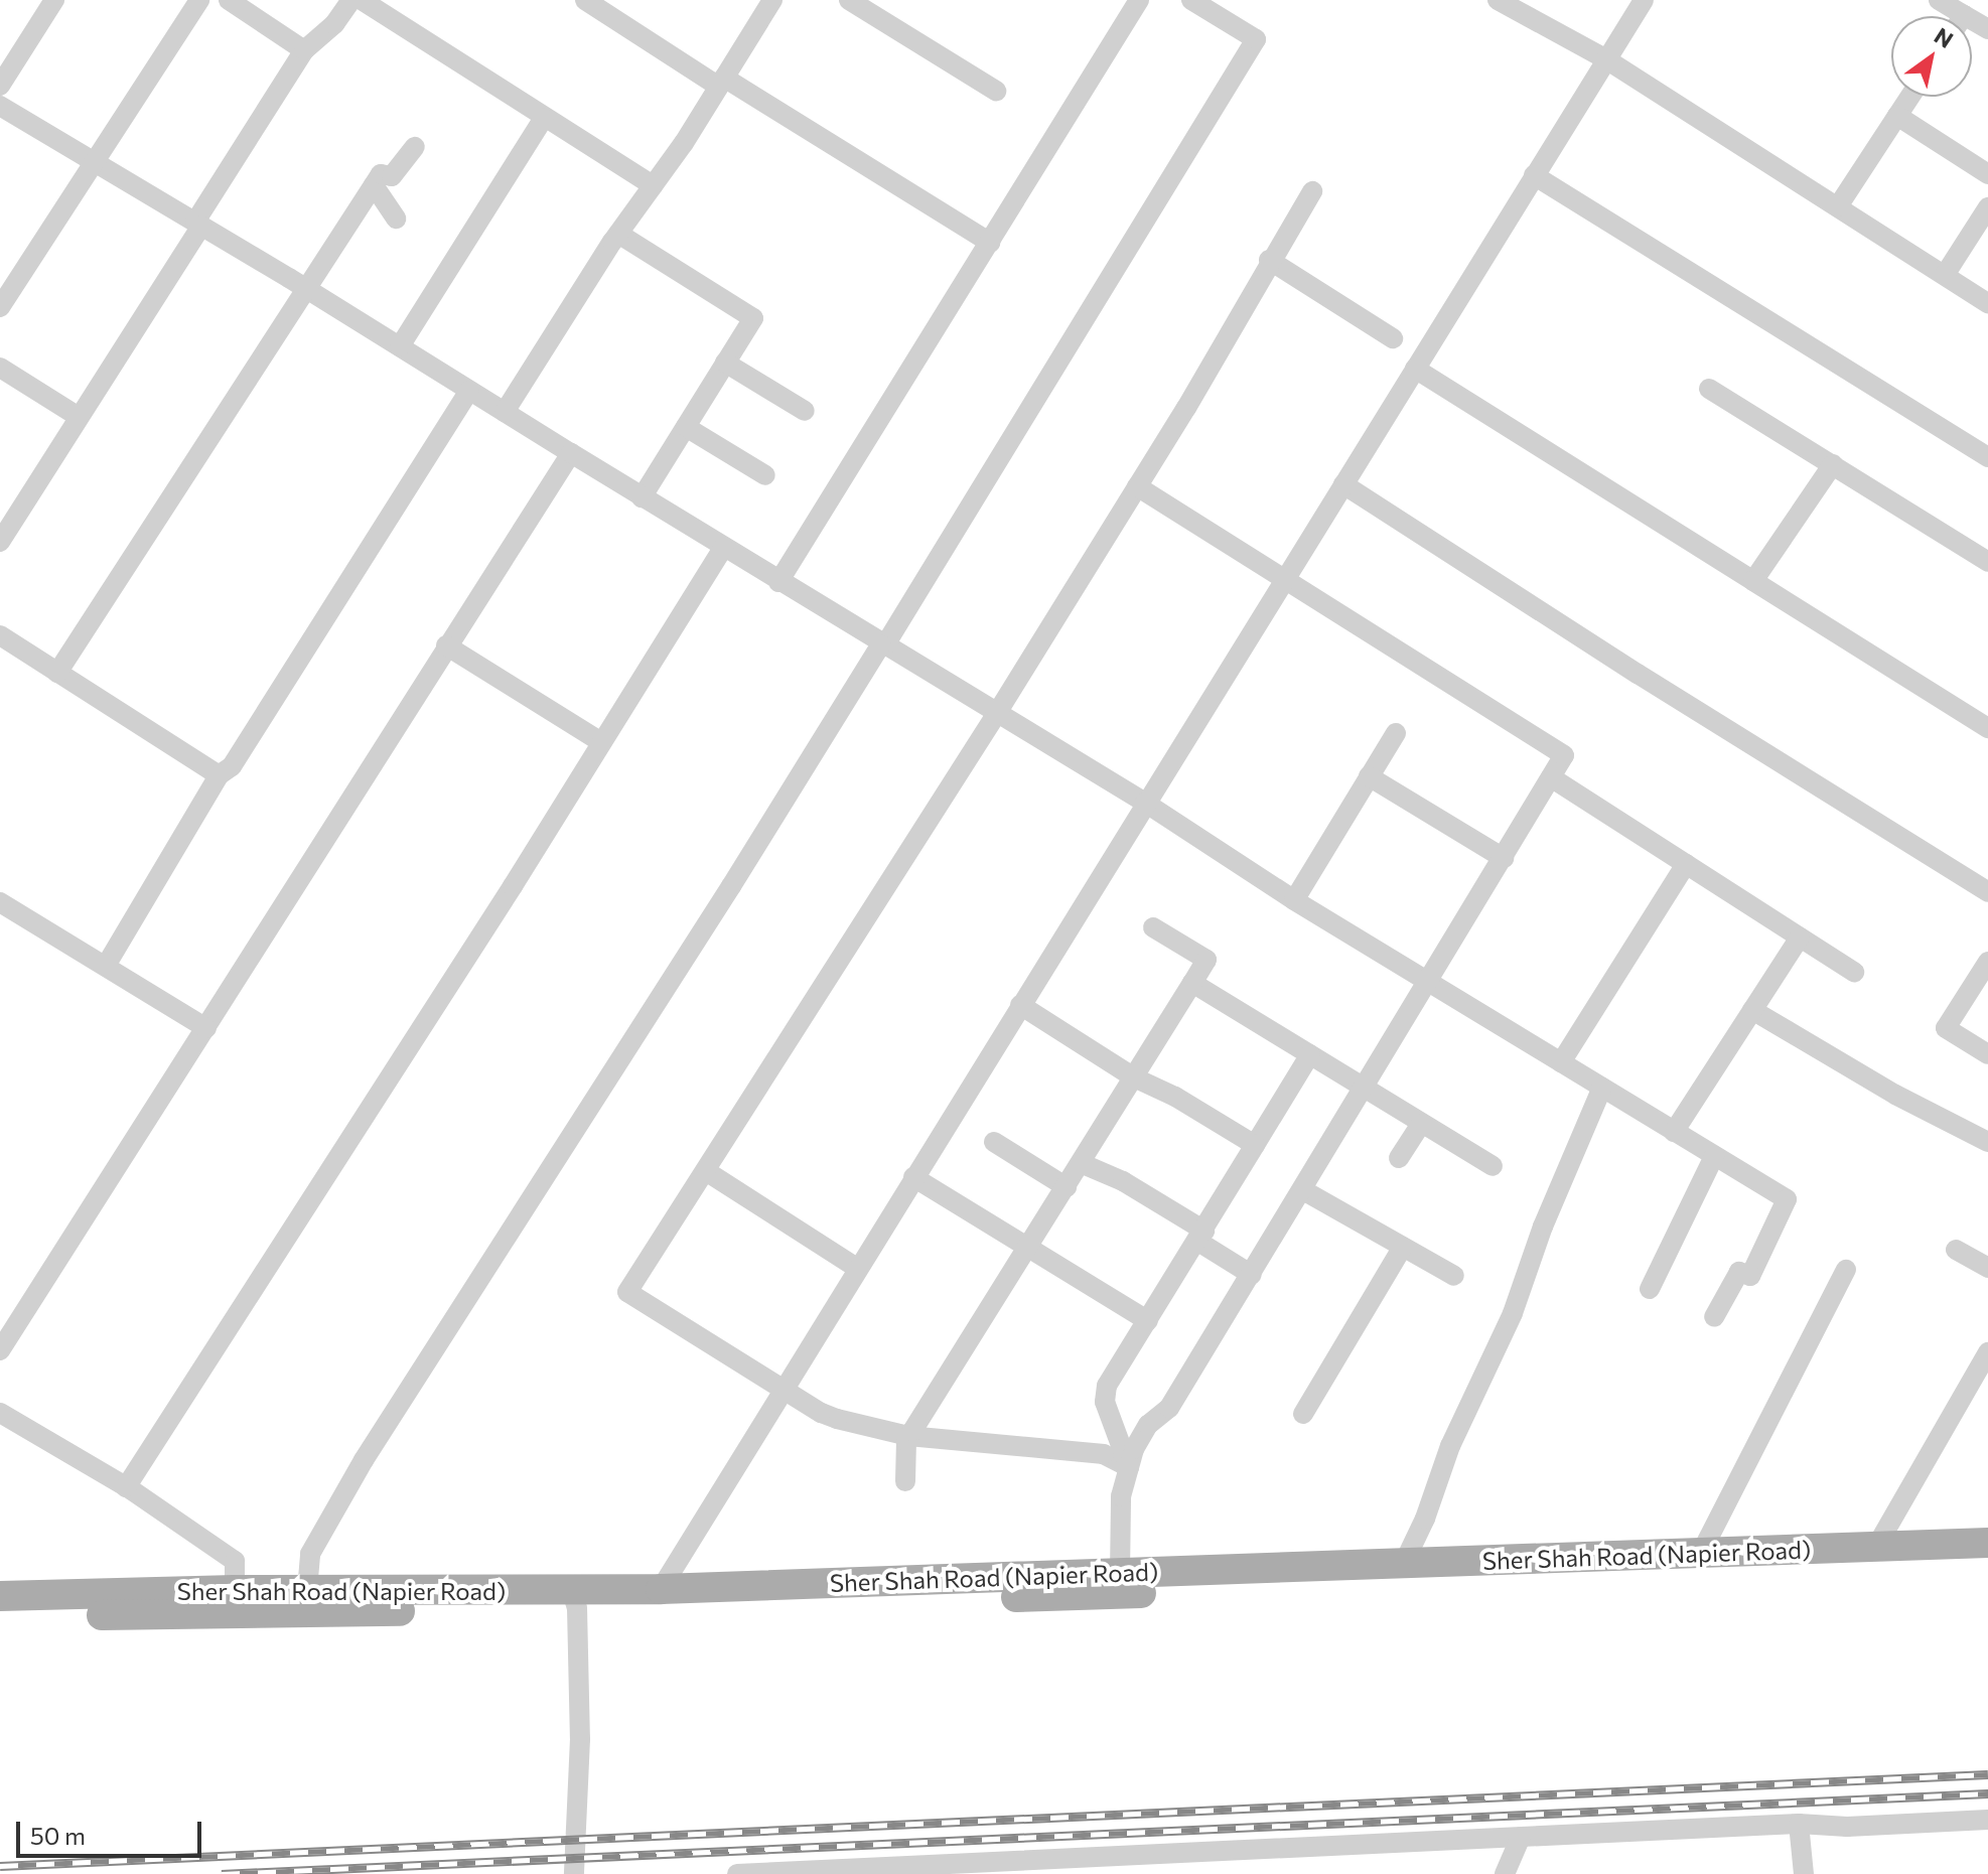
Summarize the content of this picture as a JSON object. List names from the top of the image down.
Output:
{
  "streets": {
    "main road": ["Sher Shah Road (Napier Road)"]
  },
  "scale_bar": "50 m",
  "north": "top right"
}
